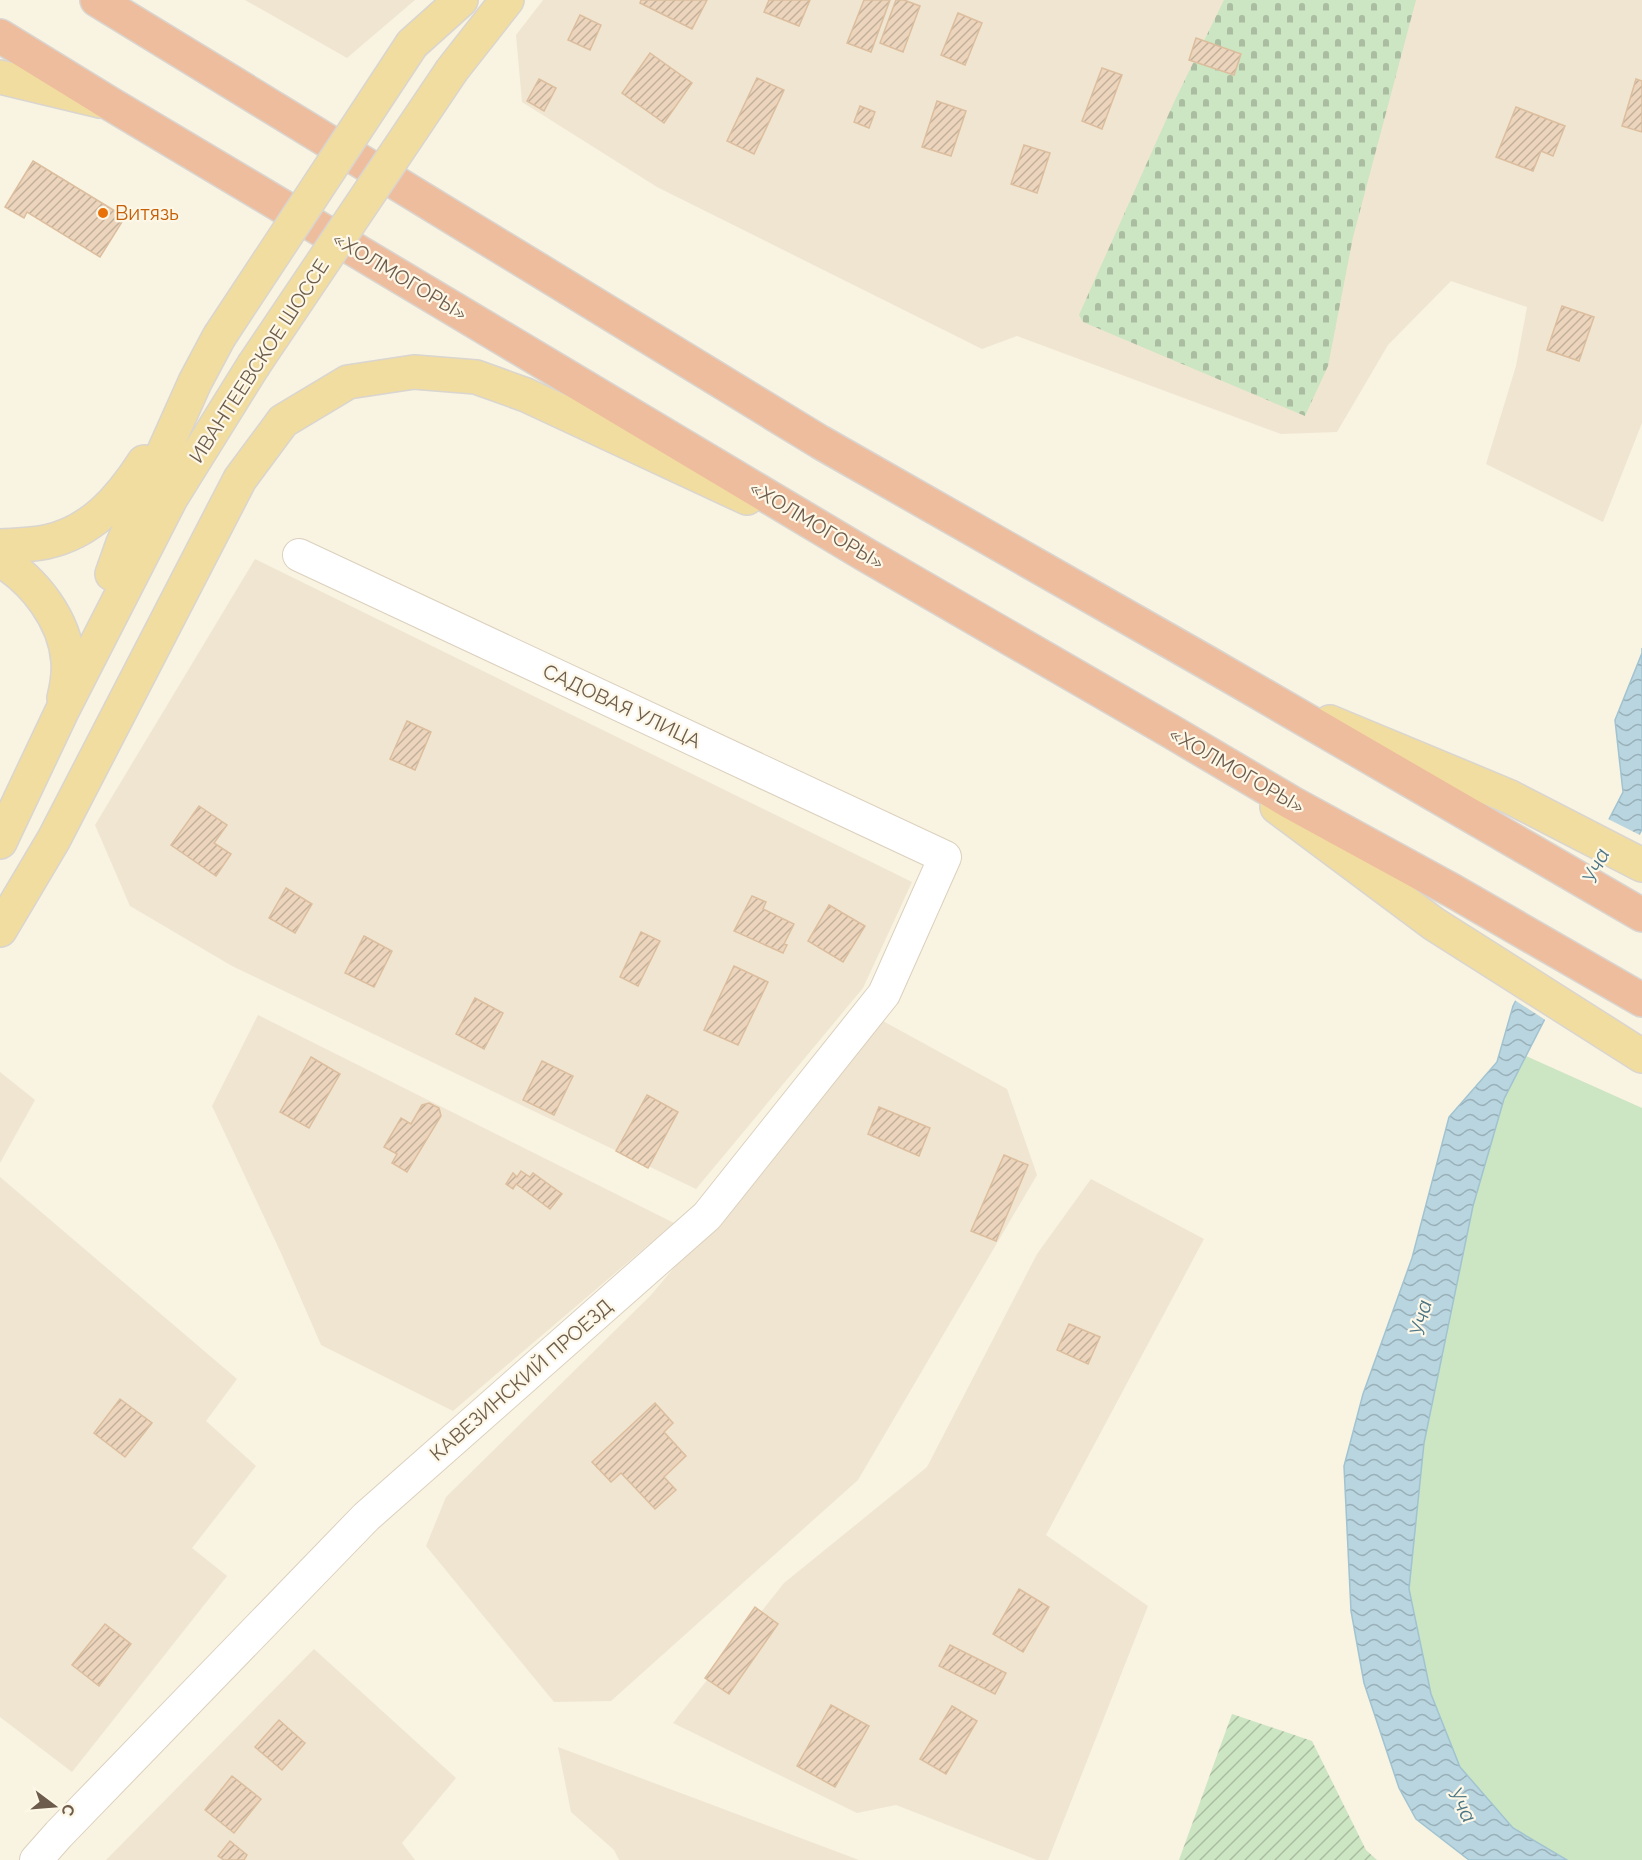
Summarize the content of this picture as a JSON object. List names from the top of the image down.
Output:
{
  "streets": {
    "highway": ["«ХОЛМОГОРЫ»"],
    "main road": ["ИВАНТЕЕВСКОЕ ШОССЕ"],
    "street": ["САДОВАЯ УЛИЦА", "КАВЕЗИНСКИЙ ПРОЕЗД"]
  },
  "crossings": [
    ["САДОВАЯ УЛИЦА", "КАВЕЗИНСКИЙ ПРОЕЗД"]
  ],
  "water": ["Уча"],
  "places": ["Витязь"],
  "north": "right"
}
